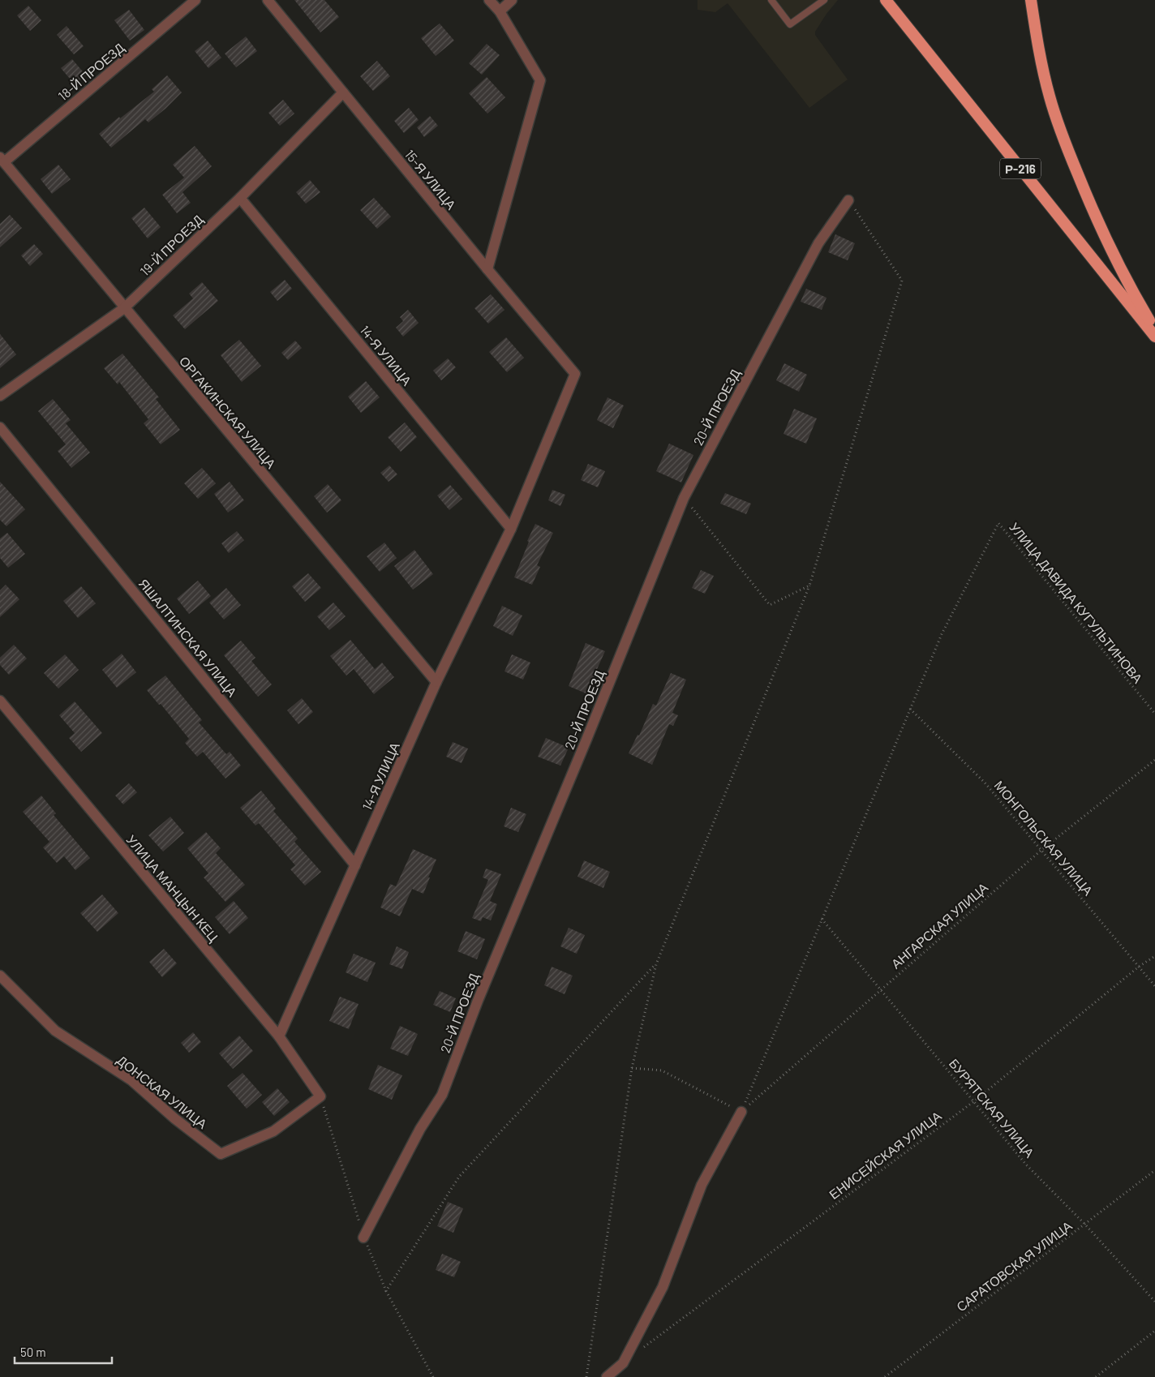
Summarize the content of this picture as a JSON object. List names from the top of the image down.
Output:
{
  "streets": {
    "highway": ["Р-216"],
    "street": [
      "18-Й ПРОЕЗД",
      "15-Я УЛИЦА",
      "19-Й ПРОЕЗД",
      "14-Я УЛИЦА",
      "20-Й ПРОЕЗД",
      "ОРГАКИНСКАЯ УЛИЦА",
      "ЯШАЛТИНСКАЯ УЛИЦА",
      "УЛИЦА МАНЦЫН КЕЦ",
      "ДОНСКАЯ УЛИЦА"
    ],
    "path": [
      "УЛИЦА ДАВИДА КУГУЛЬТИНОВА",
      "МОНГОЛЬСКАЯ УЛИЦА",
      "АНГАРСКАЯ УЛИЦА",
      "БУРЯТСКАЯ УЛИЦА",
      "ЕНИСЕЙСКАЯ УЛИЦА",
      "САРАТОВСКАЯ УЛИЦА"
    ]
  },
  "crossings": [
    ["18-Й ПРОЕЗД", "ОРГАКИНСКАЯ УЛИЦА"],
    ["15-Я УЛИЦА", "19-Й ПРОЕЗД"],
    ["15-Я УЛИЦА", "14-Я УЛИЦА"],
    ["19-Й ПРОЕЗД", "14-Я УЛИЦА"],
    ["19-Й ПРОЕЗД", "ОРГАКИНСКАЯ УЛИЦА"],
    ["14-Я УЛИЦА", "ОРГАКИНСКАЯ УЛИЦА"],
    ["14-Я УЛИЦА", "ЯШАЛТИНСКАЯ УЛИЦА"],
    ["14-Я УЛИЦА", "УЛИЦА МАНЦЫН КЕЦ"],
    ["УЛИЦА ДАВИДА КУГУЛЬТИНОВА", "МОНГОЛЬСКАЯ УЛИЦА"],
    ["МОНГОЛЬСКАЯ УЛИЦА", "АНГАРСКАЯ УЛИЦА"],
    ["МОНГОЛЬСКАЯ УЛИЦА", "ЕНИСЕЙСКАЯ УЛИЦА"],
    ["УЛИЦА МАНЦЫН КЕЦ", "ДОНСКАЯ УЛИЦА"],
    ["АНГАРСКАЯ УЛИЦА", "БУРЯТСКАЯ УЛИЦА"],
    ["БУРЯТСКАЯ УЛИЦА", "ЕНИСЕЙСКАЯ УЛИЦА"],
    ["БУРЯТСКАЯ УЛИЦА", "САРАТОВСКАЯ УЛИЦА"]
  ],
  "scale_bar": "50 m"
}
